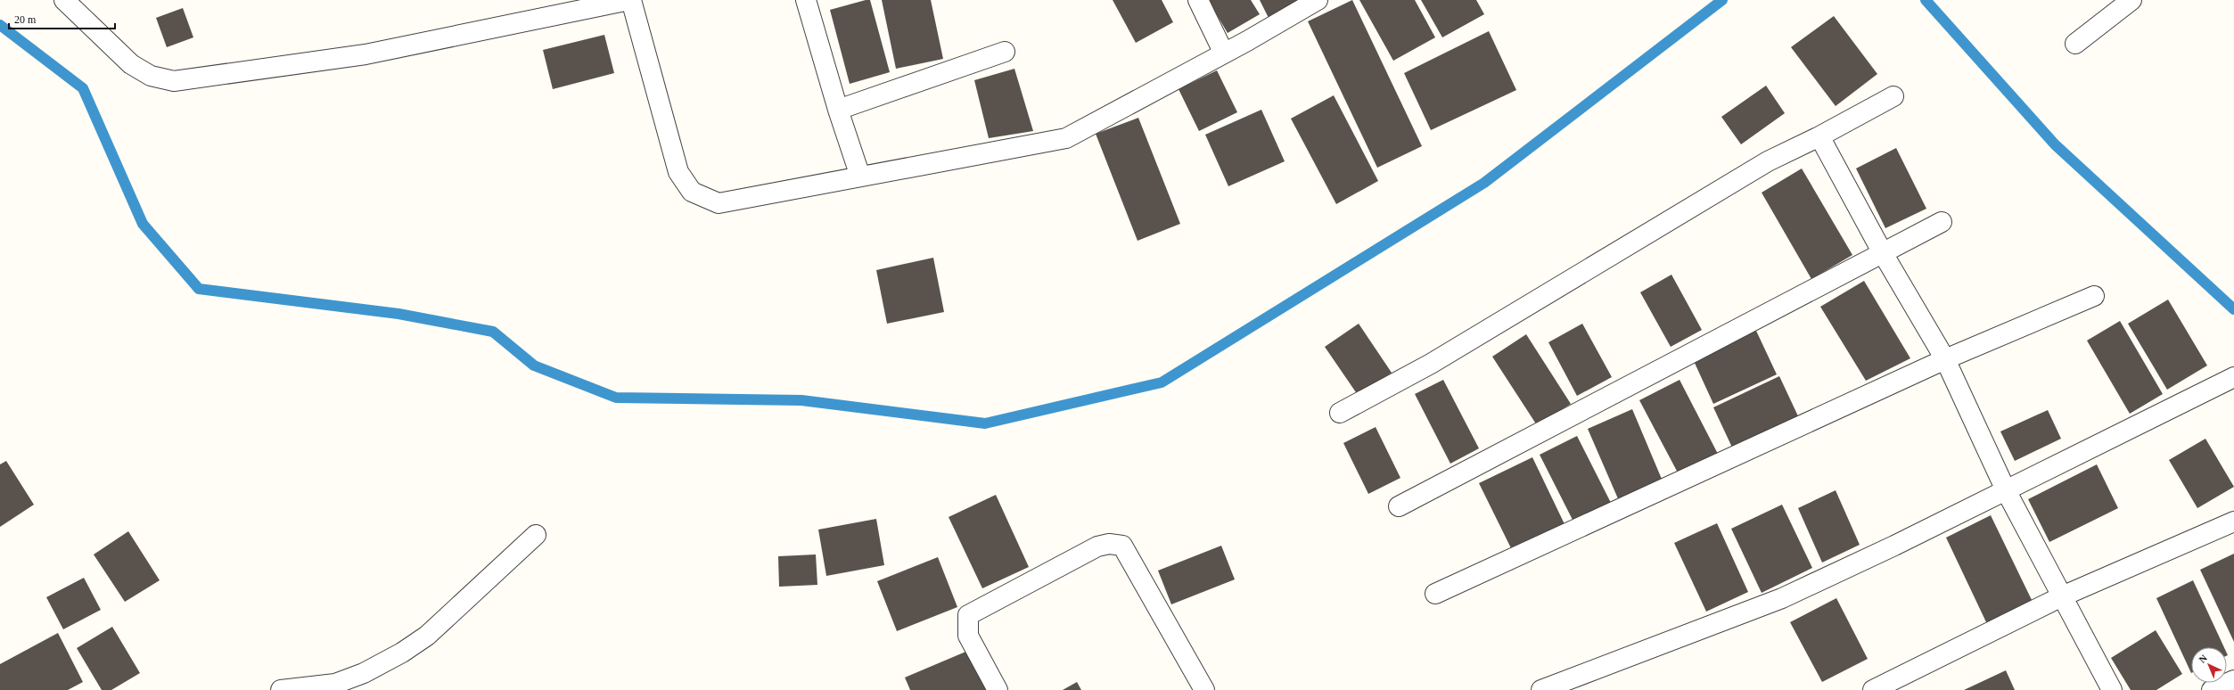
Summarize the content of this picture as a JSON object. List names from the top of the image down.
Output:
{
  "scale_bar": "20 m",
  "north": "top left"
}
